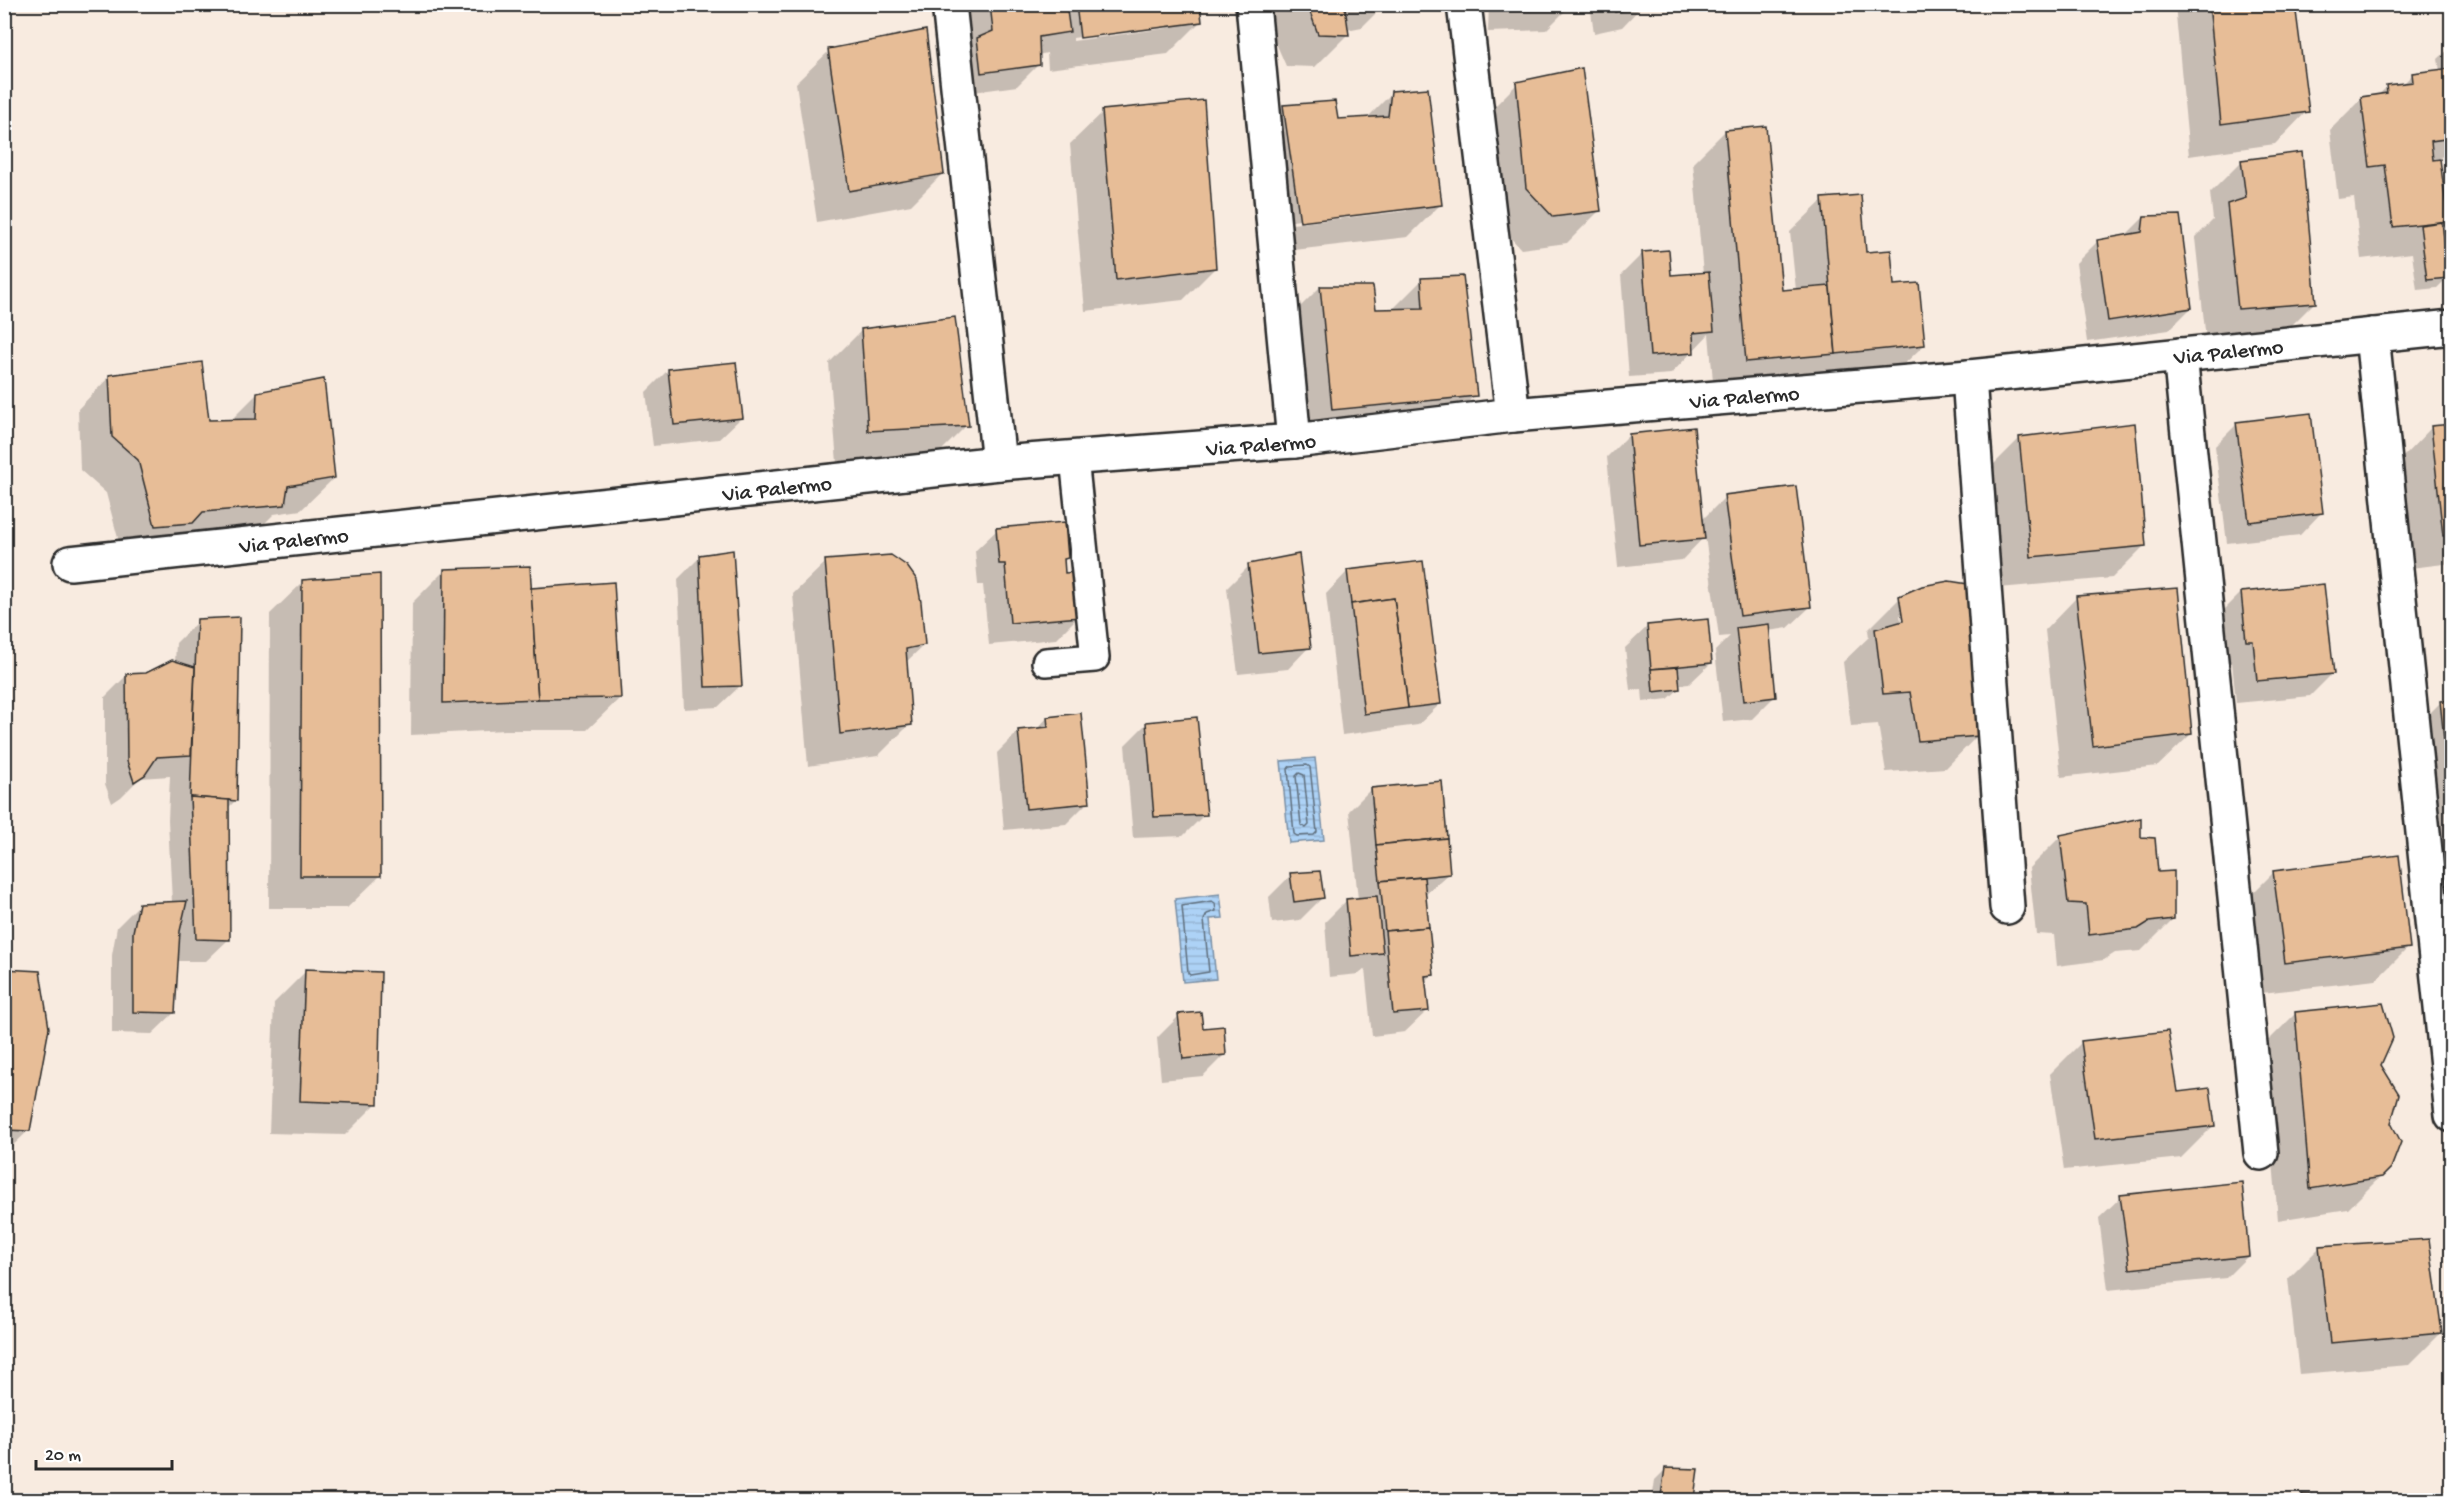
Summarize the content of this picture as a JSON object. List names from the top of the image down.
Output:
{
  "streets": {
    "street": ["Via Palermo"]
  },
  "scale_bar": "20 m"
}
